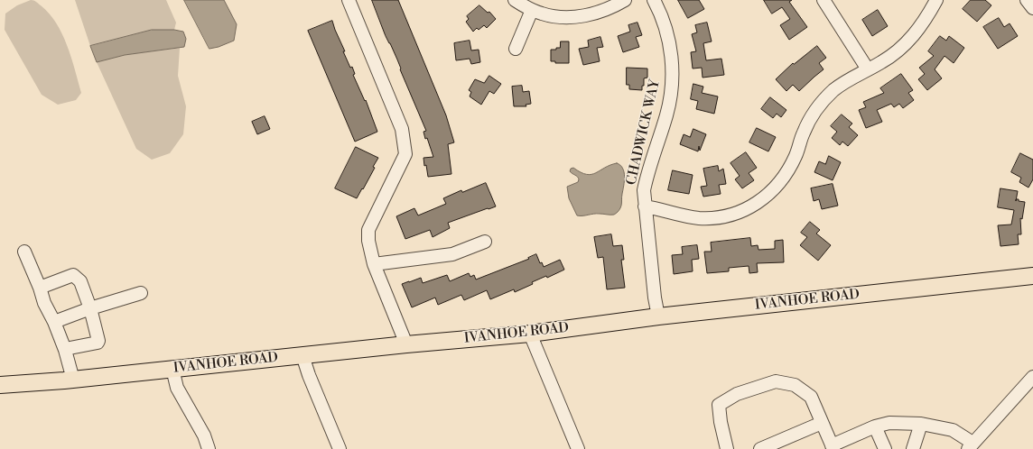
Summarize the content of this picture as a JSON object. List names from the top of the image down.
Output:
{
  "streets": {
    "main road": ["IVANHOE ROAD"],
    "street": ["CHADWICK WAY"]
  },
  "crossings": [
    ["CHADWICK WAY", "IVANHOE ROAD"]
  ]
}
